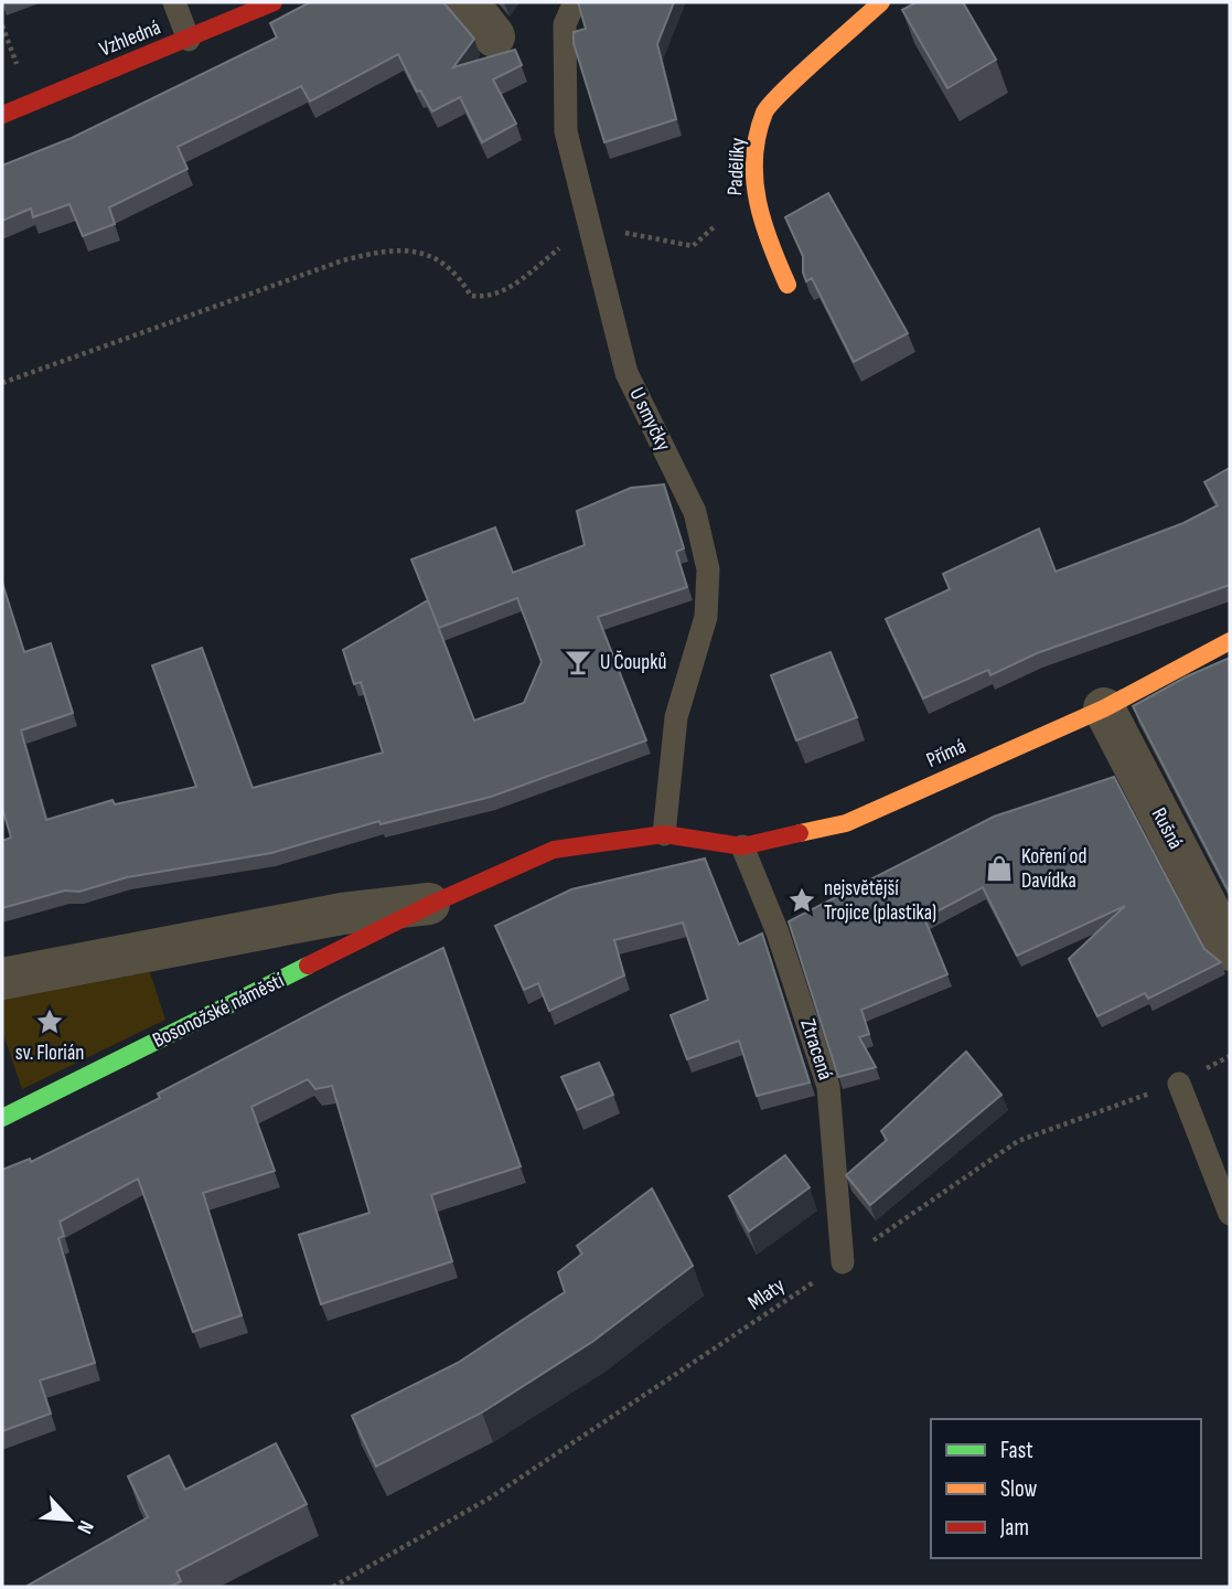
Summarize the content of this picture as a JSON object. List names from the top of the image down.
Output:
{
  "streets": {
    "street": [
      "Vzhledná",
      "Padělíky",
      "Přímá",
      "Rušná",
      "Bosonožské náměstí"
    ],
    "lane": ["U smyčky", "Ztracená"],
    "path": ["Mlaty"]
  },
  "crossings": [
    ["U smyčky", "Přímá"],
    ["U smyčky", "Bosonožské náměstí"],
    ["Přímá", "Rušná"],
    ["Přímá", "Bosonožské náměstí"],
    ["Přímá", "Ztracená"],
    ["Ztracená", "Mlaty"]
  ],
  "places": {
    "bar": ["U Čoupků"],
    "shop": ["Koření od Davídka"],
    "place": ["nejsvětější Trojice (plastika)", "sv. Florián"]
  },
  "legend": ["Fast", "Slow", "Jam"],
  "north": "bottom right"
}
